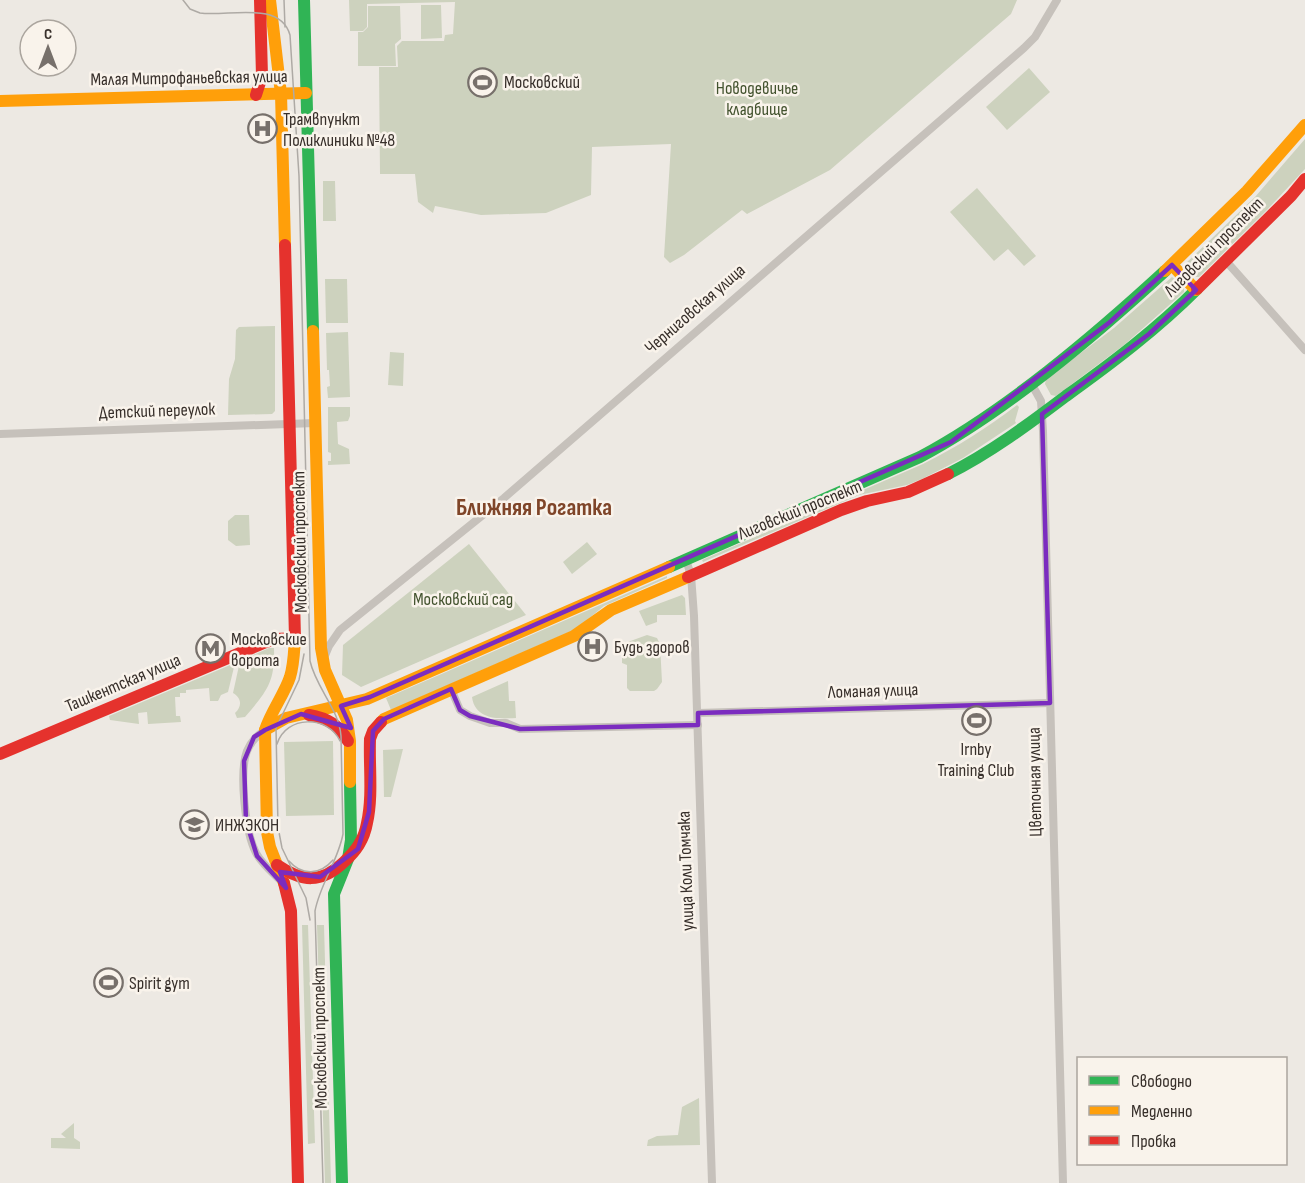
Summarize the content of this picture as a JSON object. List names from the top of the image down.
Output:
{
  "streets": {
    "main road": [
      "Малая Митрофаньевская улица",
      "Лиговский проспект",
      "Московский проспект",
      "Ташкентская улица"
    ],
    "street": [
      "Черниговская улица",
      "Детский переулок",
      "Ломаная улица",
      "Цветочная улица",
      "улица Коли Томчака"
    ]
  },
  "crossings": [
    ["Малая Митрофаньевская улица", "Московский проспект"],
    ["Лиговский проспект", "Московский проспект"],
    ["Лиговский проспект", "Цветочная улица"],
    ["Лиговский проспект", "улица Коли Томчака"],
    ["Черниговская улица", "Московский проспект"],
    ["Детский переулок", "Московский проспект"],
    ["Московский проспект", "Ташкентская улица"],
    ["Ломаная улица", "Цветочная улица"],
    ["Ломаная улица", "улица Коли Томчака"]
  ],
  "districts": ["Ближняя Рогатка"],
  "parks": ["Новодевичье кладбище", "Московский сад"],
  "places": {
    "sports": ["Московский", "Irnby Training Club", "Spirit gym"],
    "hospital": ["Трамвпункт Поликлиники №48", "Будь здоров"],
    "metro station": ["Московские ворота"],
    "school or university": ["ИНЖЭКОН"]
  },
  "legend": ["Свободно", "Медленно", "Пробка"],
  "north": "top"
}
